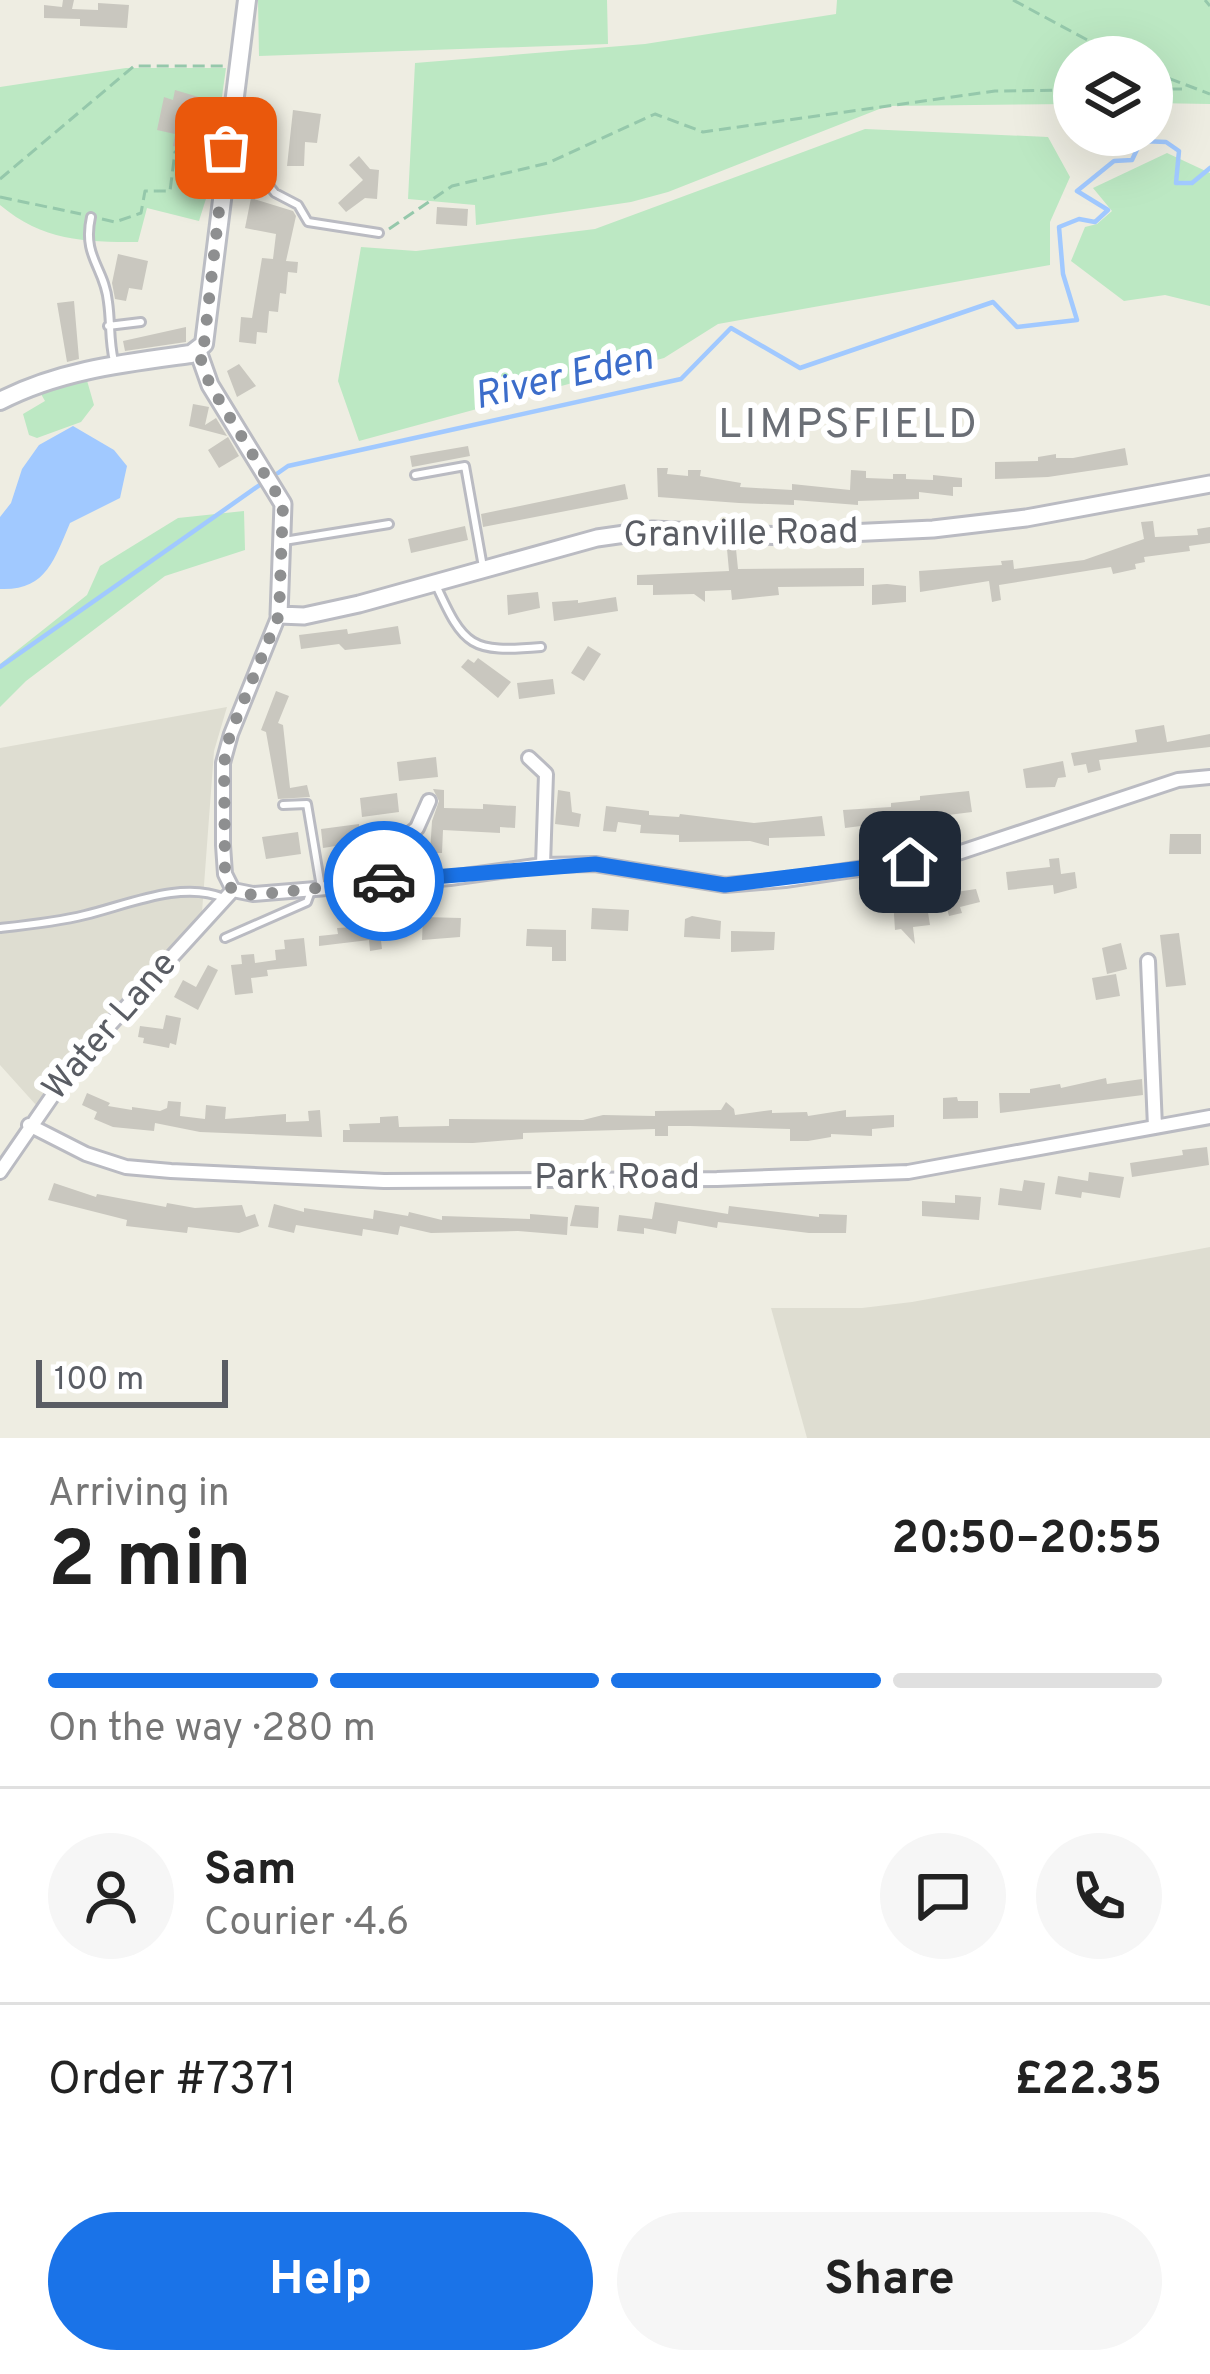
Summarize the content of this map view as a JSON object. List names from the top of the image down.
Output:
{
  "streets": {
    "street": ["Granville Road", "Water Lane", "Park Road"]
  },
  "crossings": [
    ["Water Lane", "Park Road"]
  ],
  "districts": ["LIMPSFIELD"],
  "water": ["River Eden"],
  "scale_bar": "100 m",
  "page": {
    "scale": "100 m",
    "heading": ["2 min", "Arriving in", "20:50–20:55"],
    "panel": [
      "Sam",
      "Courier · 4.6",
      "Order #7371",
      "£22.35"
    ],
    "bar": "On the way · 280 m",
    "buttons": ["Help", "Share"]
  }
}
